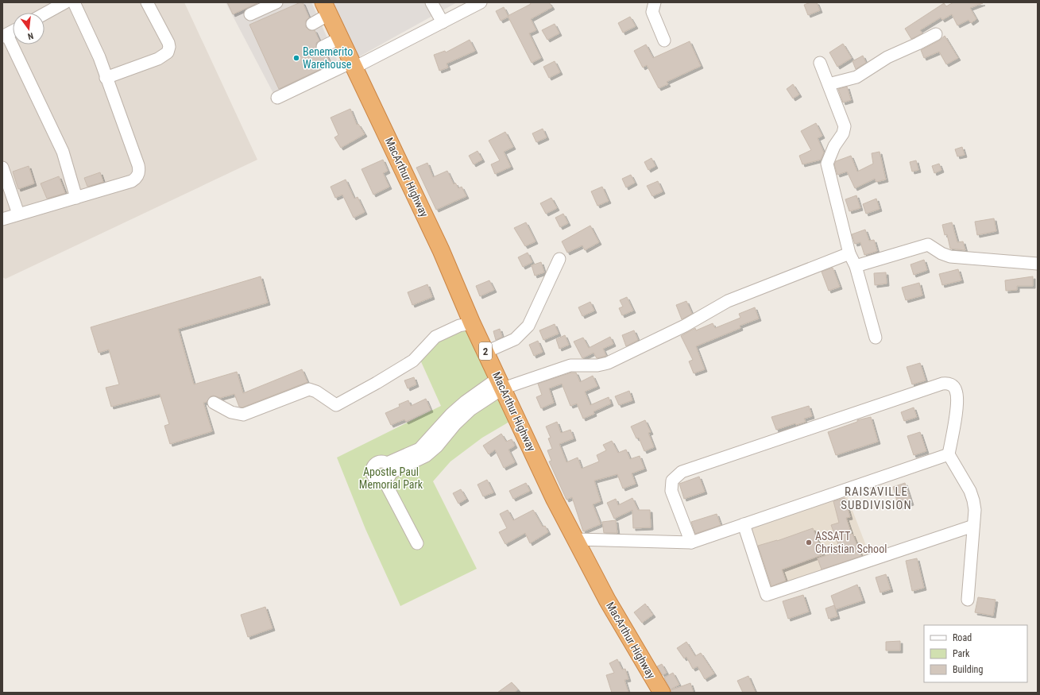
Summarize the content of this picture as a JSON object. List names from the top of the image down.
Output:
{
  "streets": {
    "highway": ["MacArthur Highway", "2"]
  },
  "districts": ["RAISAVILLE SUBDIVISION"],
  "parks": ["Apostle Paul Memorial Park"],
  "places": ["Benemerito Warehouse", "ASSATT Christian School"],
  "legend": ["Road", "Park", "Building"],
  "north": "bottom"
}
